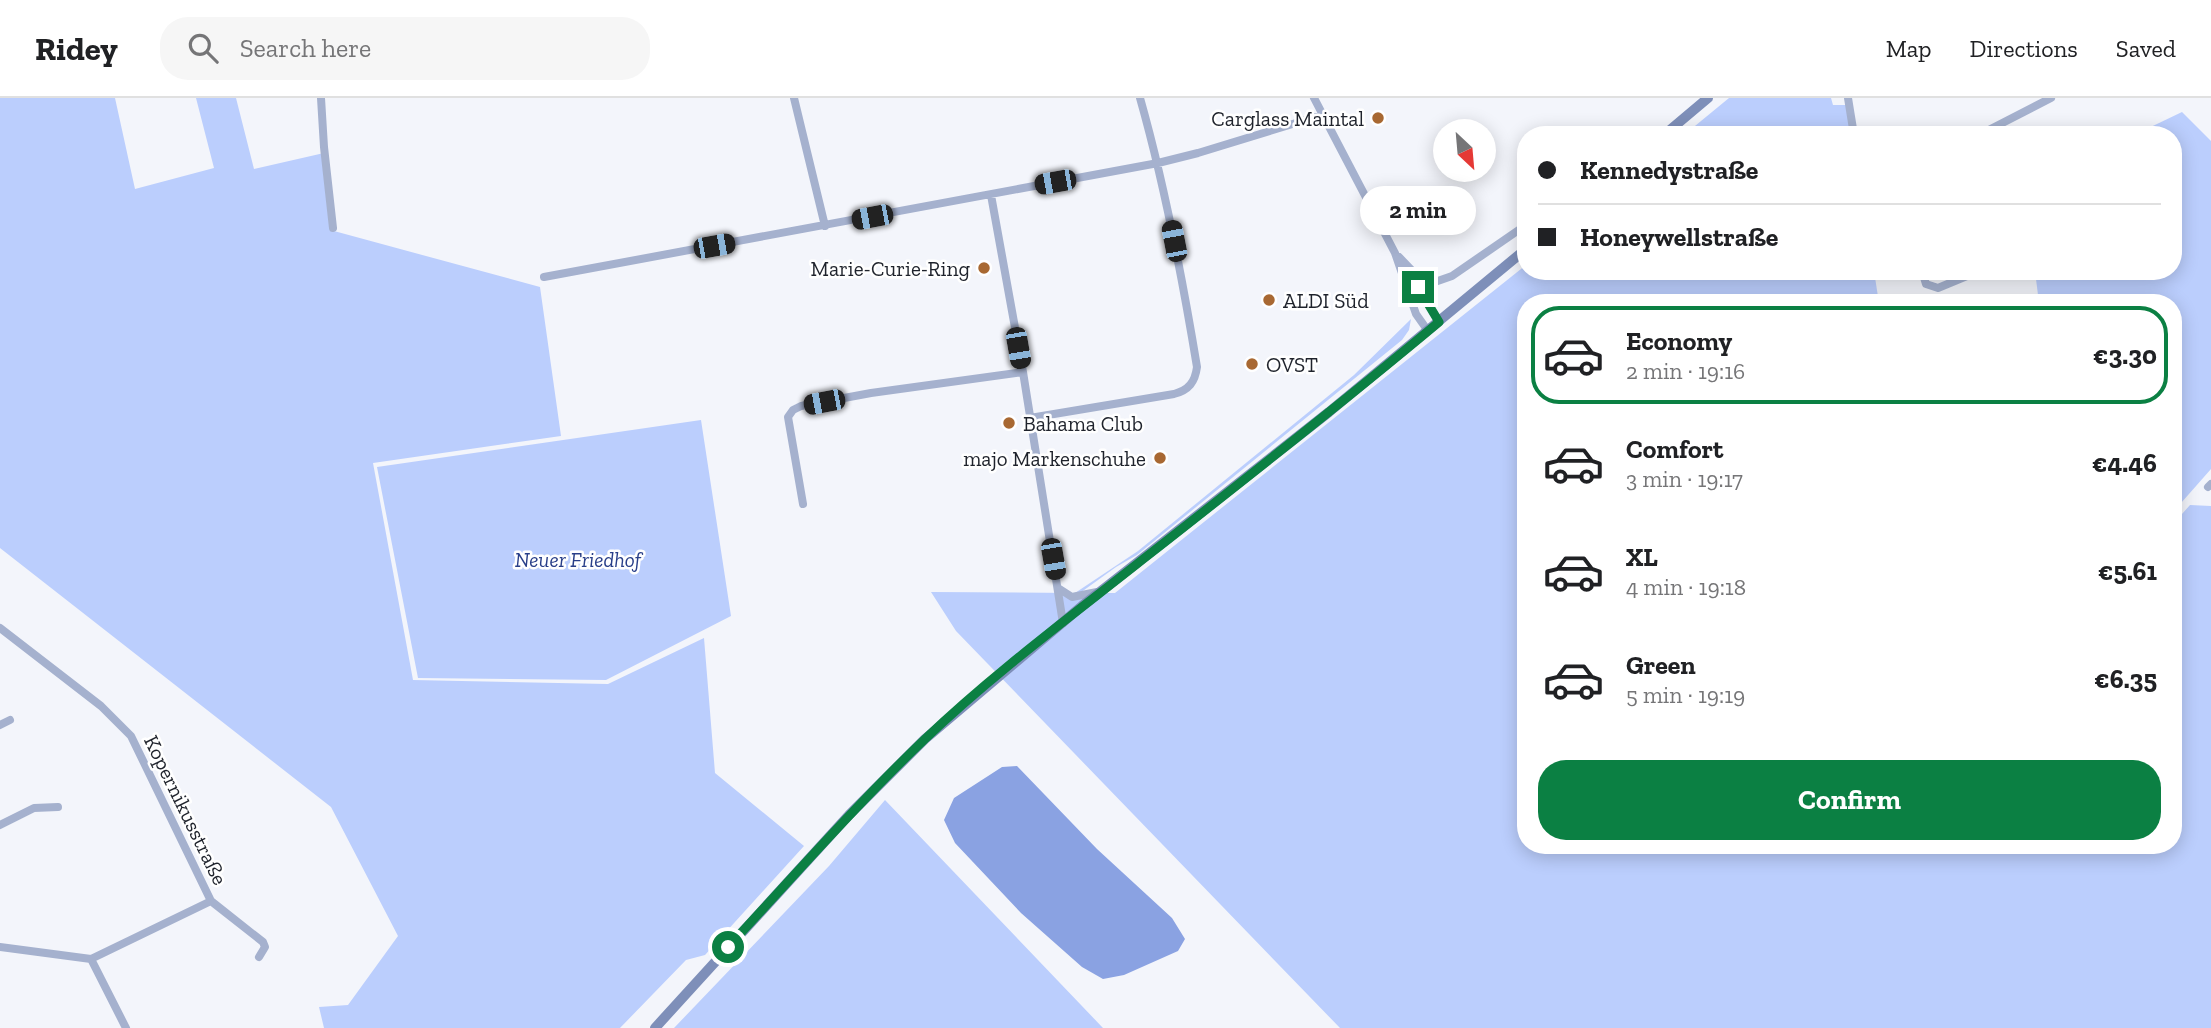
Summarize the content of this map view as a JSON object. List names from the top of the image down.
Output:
{
  "streets": {
    "street": ["Kopernikusstraße"]
  },
  "parks": ["Neuer Friedhof"],
  "places": [
    "Carglass Maintal",
    "Marie-Curie-Ring",
    "ALDI Süd",
    "OVST",
    "Bahama Club",
    "majo Markenschuhe"
  ],
  "north": "bottom right",
  "page": {
    "header": "Ridey",
    "search": "Search here",
    "nav": ["Map", "Directions", "Saved"],
    "banner": ["Kennedystraße", "Honeywellstraße"],
    "bubble": "2 min",
    "list": [
      {
        "name": "Economy",
        "note": "2 min · 19:16",
        "value": "€3.30"
      },
      {
        "name": "Comfort",
        "note": "3 min · 19:17",
        "value": "€4.46"
      },
      {
        "name": "XL",
        "note": "4 min · 19:18",
        "value": "€5.61"
      },
      {
        "name": "Green",
        "note": "5 min · 19:19",
        "value": "€6.35"
      }
    ],
    "buttons": "Confirm"
  }
}
